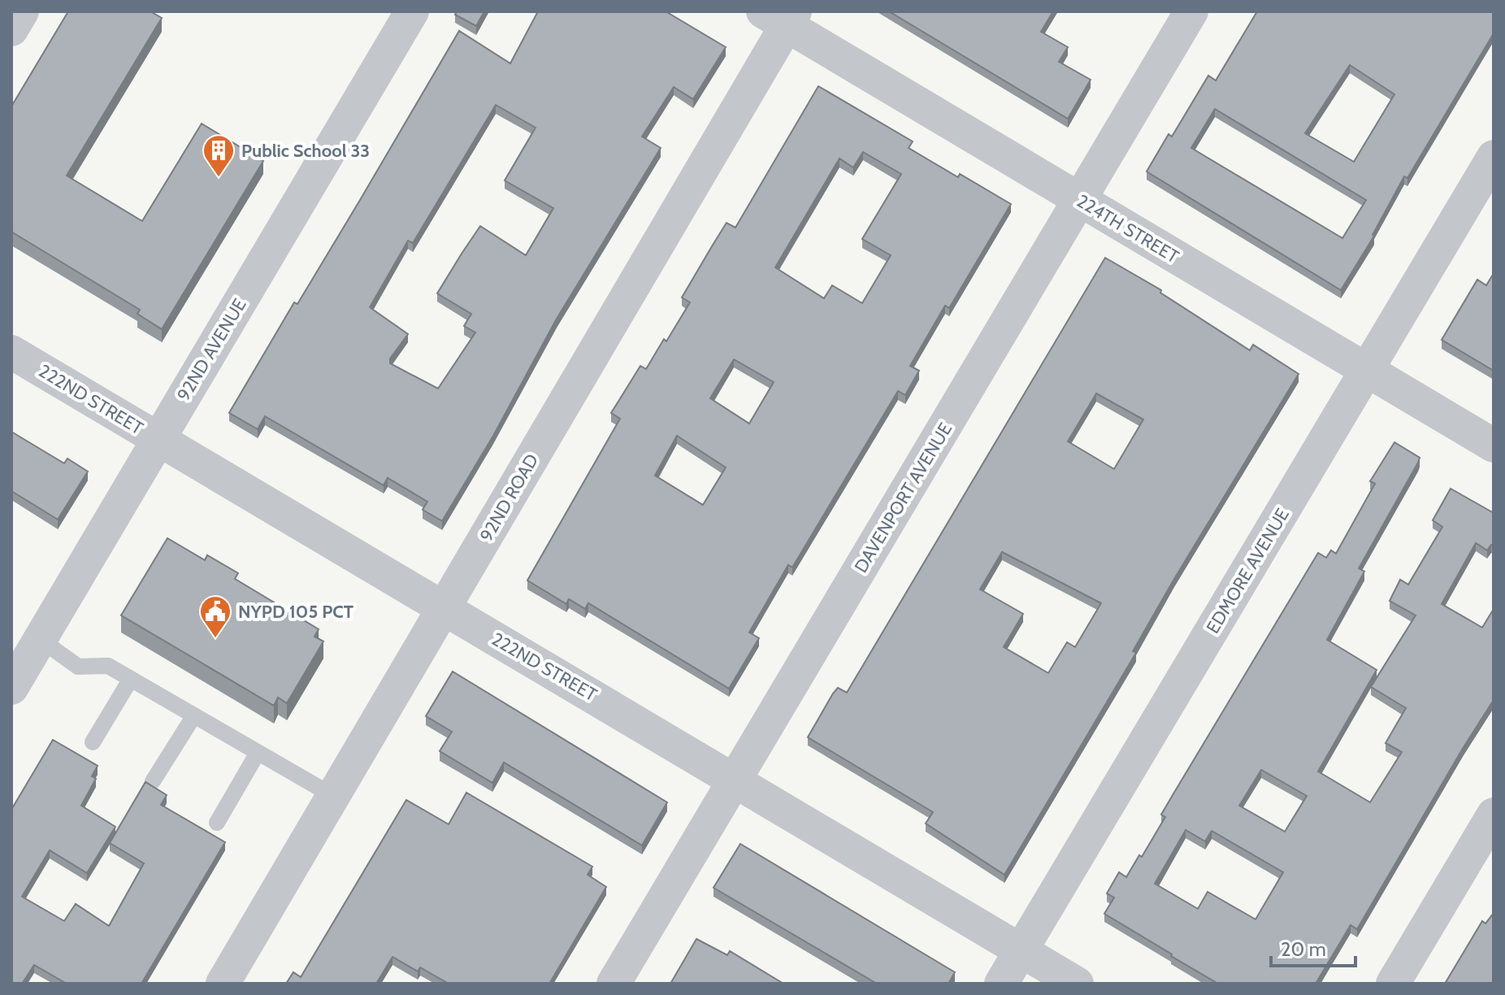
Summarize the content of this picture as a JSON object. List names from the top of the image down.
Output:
{
  "streets": {
    "street": [
      "224TH STREET",
      "92ND AVENUE",
      "222ND STREET",
      "92ND ROAD",
      "DAVENPORT AVENUE",
      "EDMORE AVENUE"
    ]
  },
  "crossings": [
    ["224TH STREET", "92ND ROAD"],
    ["224TH STREET", "DAVENPORT AVENUE"],
    ["224TH STREET", "EDMORE AVENUE"],
    ["92ND AVENUE", "222ND STREET"],
    ["222ND STREET", "92ND ROAD"],
    ["222ND STREET", "DAVENPORT AVENUE"],
    ["222ND STREET", "EDMORE AVENUE"]
  ],
  "places": {
    "building": ["Public School 33"],
    "public building": ["NYPD 105 PCT"]
  },
  "scale_bar": "20 m"
}
